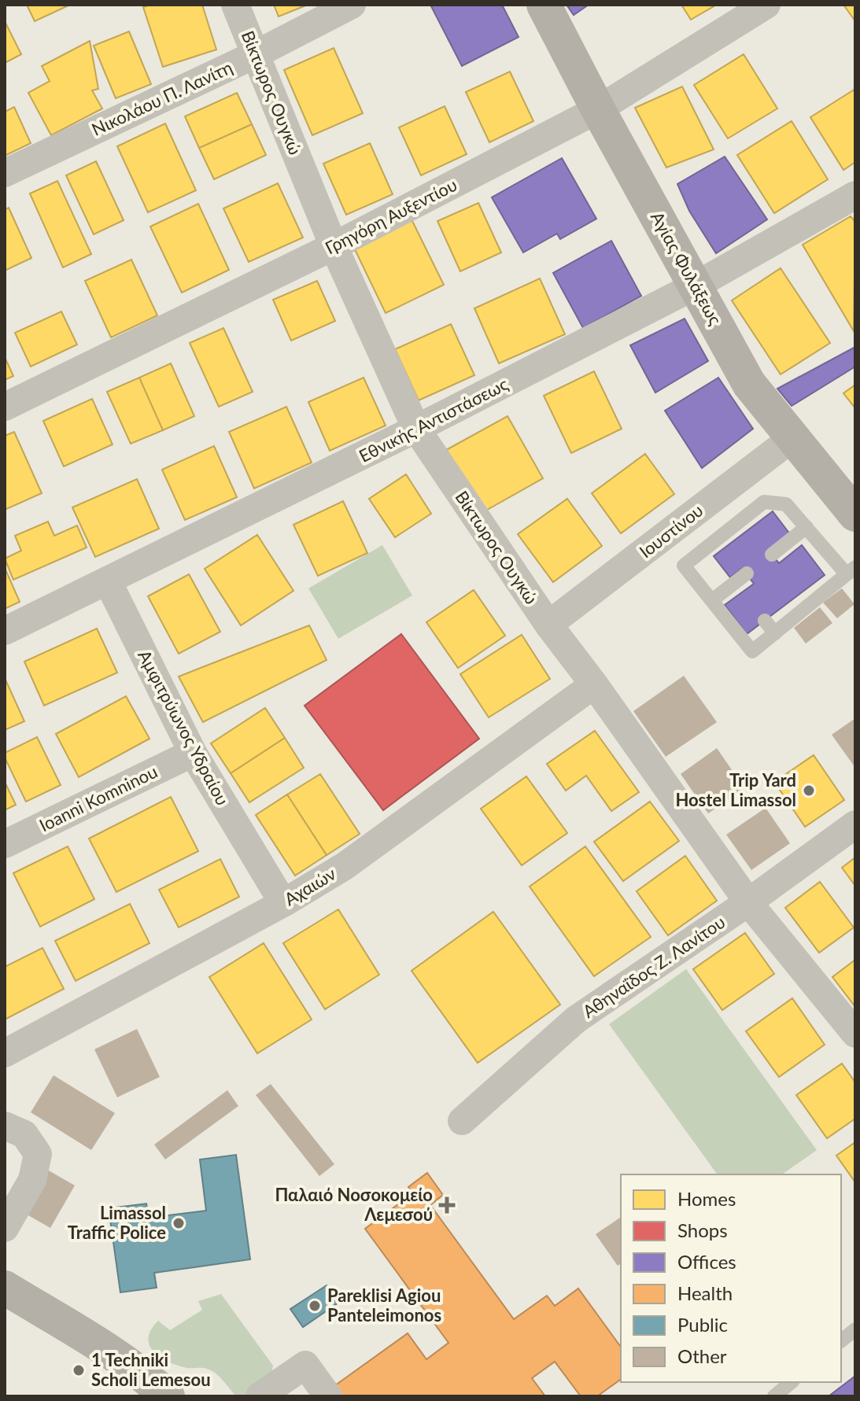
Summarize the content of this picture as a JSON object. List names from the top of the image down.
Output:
{
  "streets": {
    "main road": ["Αγίας Φυλάξεως"],
    "street": [
      "Βίκτωρος Ουγκώ",
      "Νικολάου Π. Λανίτη",
      "Γρηγόρη Αυξεντίου",
      "Εθνικής Αντιστάσεως",
      "Ιουστίνου",
      "Αμφιτρύωνος Υδραίου",
      "Ioanni Komninou",
      "Αχαιών",
      "Αθηναΐδος Ζ. Λανίτου"
    ]
  },
  "crossings": [
    ["Βίκτωρος Ουγκώ", "Νικολάου Π. Λανίτη"],
    ["Βίκτωρος Ουγκώ", "Γρηγόρη Αυξεντίου"],
    ["Βίκτωρος Ουγκώ", "Εθνικής Αντιστάσεως"],
    ["Βίκτωρος Ουγκώ", "Ιουστίνου"],
    ["Βίκτωρος Ουγκώ", "Αχαιών"],
    ["Βίκτωρος Ουγκώ", "Αθηναΐδος Ζ. Λανίτου"],
    ["Γρηγόρη Αυξεντίου", "Αγίας Φυλάξεως"],
    ["Αγίας Φυλάξεως", "Εθνικής Αντιστάσεως"],
    ["Αγίας Φυλάξεως", "Ιουστίνου"],
    ["Εθνικής Αντιστάσεως", "Αμφιτρύωνος Υδραίου"],
    ["Αμφιτρύωνος Υδραίου", "Ioanni Komninou"],
    ["Αμφιτρύωνος Υδραίου", "Αχαιών"]
  ],
  "places": {
    "other": [
      "Trip Yard Hostel Limassol",
      "Limassol Traffic Police",
      "Pareklisi Agiou Panteleimonos",
      "1 Techniki Scholi Lemesou"
    ],
    "health": ["Παλαιό Νοσοκομείο Λεμεσού"]
  },
  "legend": [
    "Homes",
    "Shops",
    "Offices",
    "Health",
    "Public",
    "Other"
  ]
}
